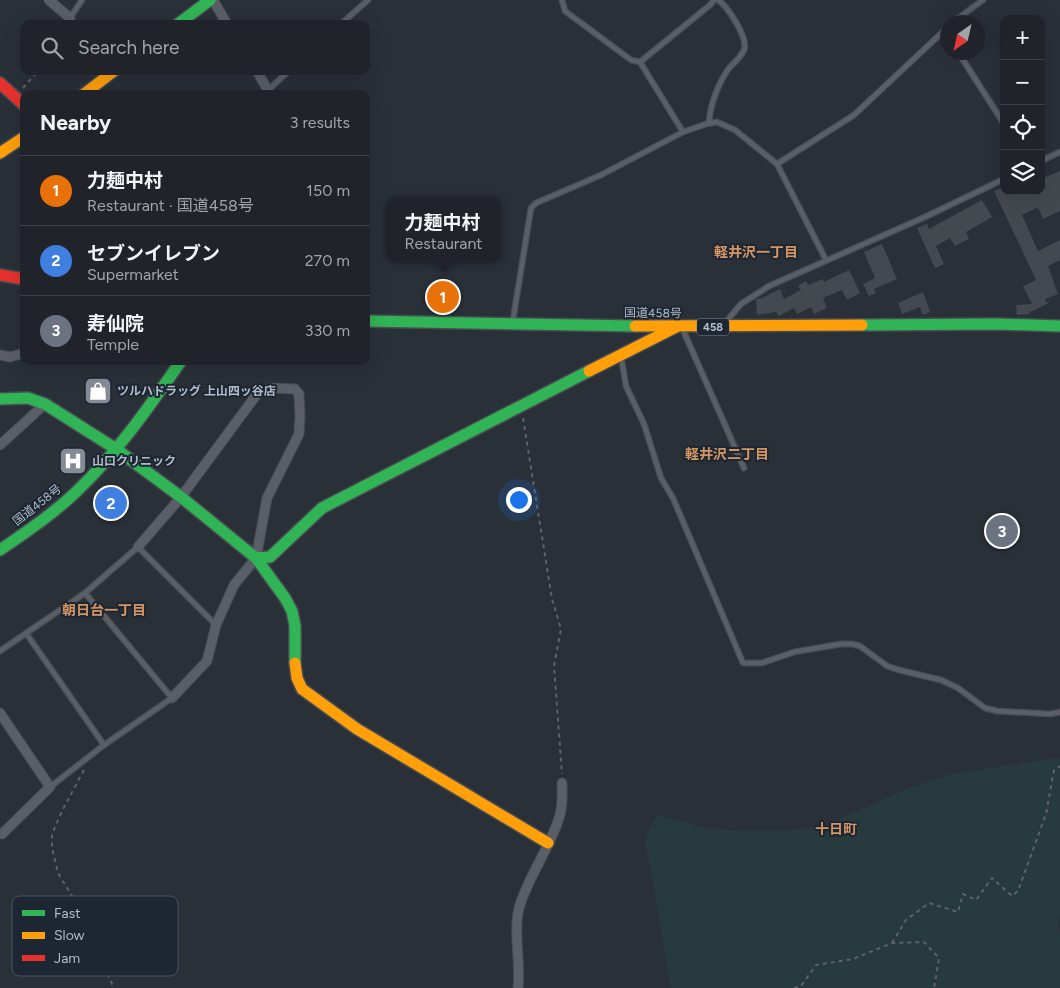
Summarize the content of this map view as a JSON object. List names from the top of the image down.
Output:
{
  "streets": {
    "main road": ["国道458号", "458"]
  },
  "districts": [
    "軽井沢一丁目",
    "軽井沢二丁目",
    "朝日台一丁目",
    "十日町"
  ],
  "places": {
    "shop": ["ツルハドラッグ 上山四ッ谷店"],
    "hospital": ["山口クリニック"]
  },
  "legend": ["Fast", "Slow", "Jam"],
  "north": "bottom left",
  "page": {
    "map_buttons": ["+", "−"],
    "search": "Search here",
    "heading": ["Nearby", "3 results"],
    "list": [
      {
        "mark": "1",
        "name": "力麺中村",
        "note": "Restaurant · 国道458号",
        "value": "150 m"
      },
      {
        "mark": "2",
        "name": "セブンイレブン",
        "note": "Supermarket",
        "value": "270 m"
      },
      {
        "mark": "3",
        "name": "寿仙院",
        "note": "Temple",
        "value": "330 m"
      }
    ],
    "popup": ["力麺中村", "Restaurant"],
    "pins": ["1", "2", "3"]
  }
}
